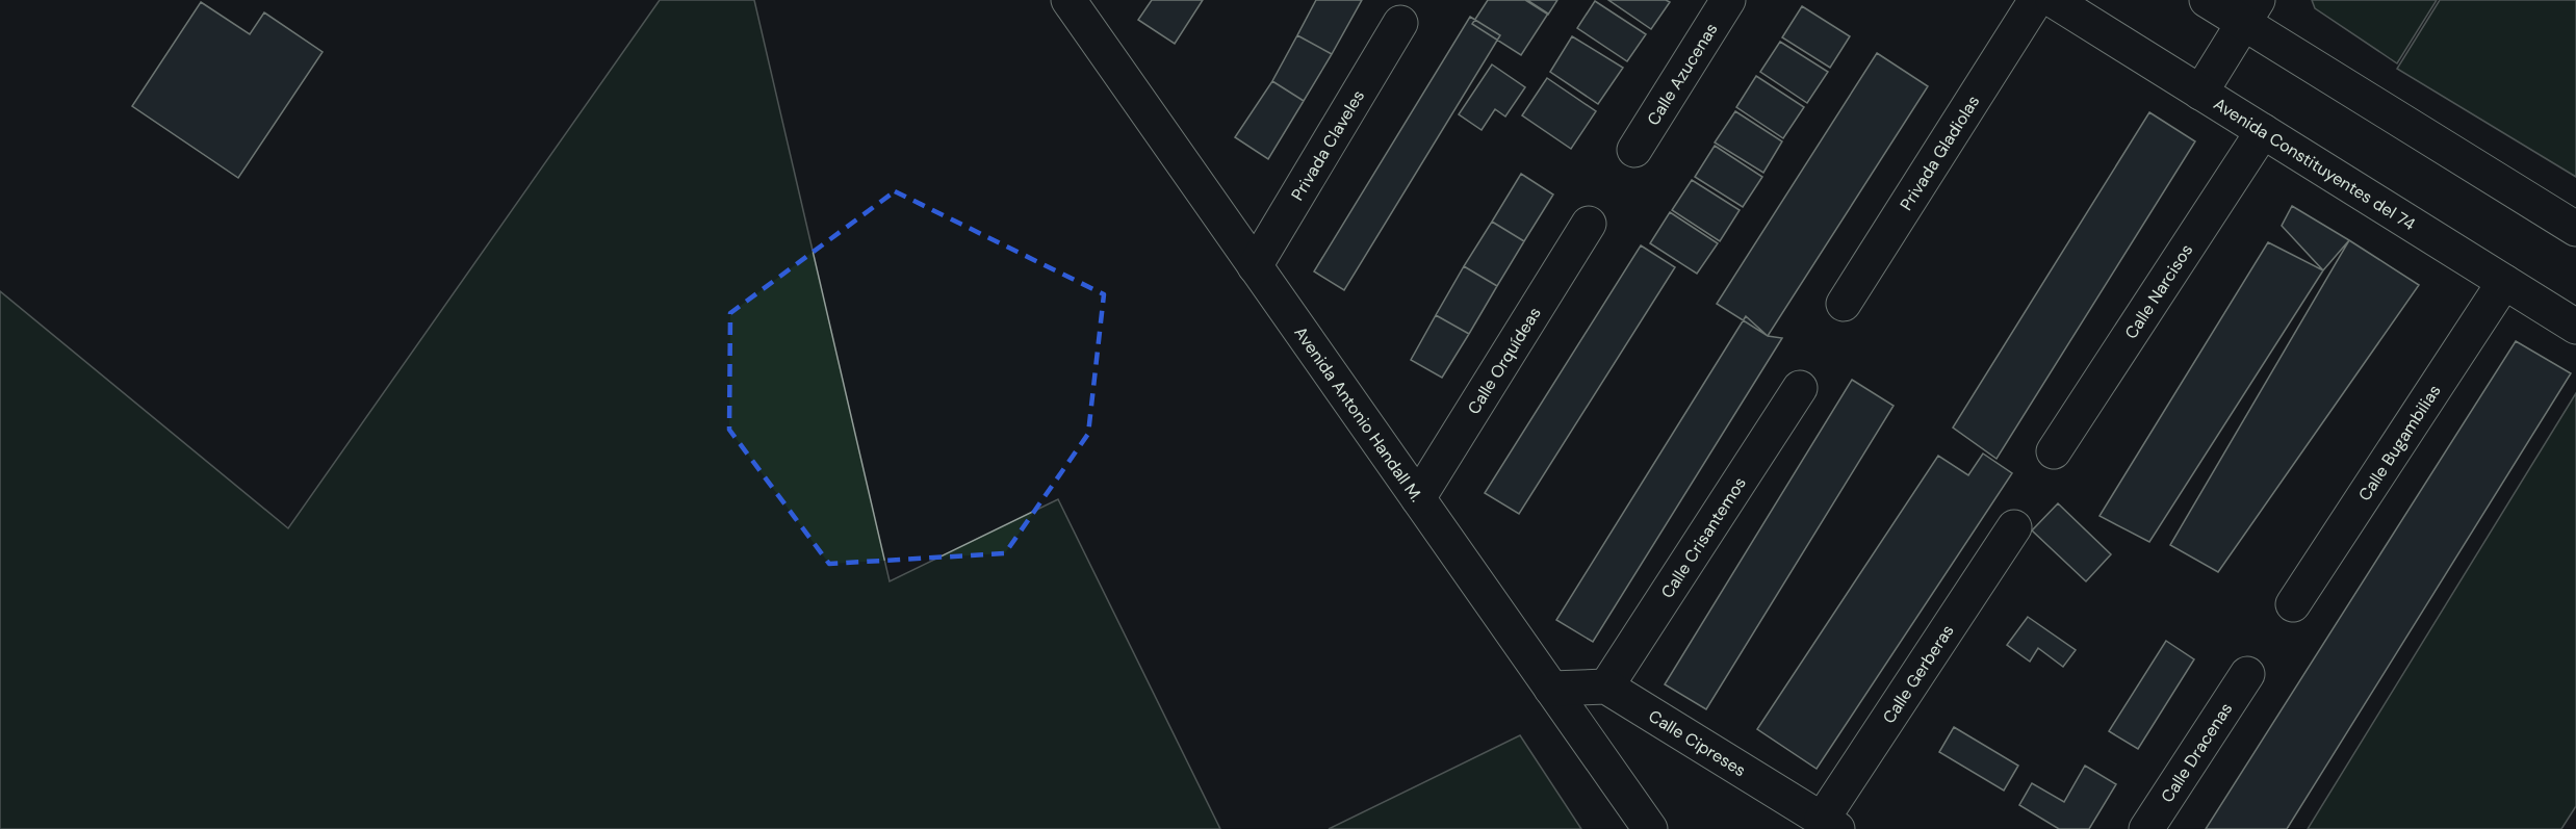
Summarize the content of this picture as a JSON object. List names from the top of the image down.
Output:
{
  "streets": {
    "street": [
      "Calle Azucenas",
      "Privada Claveles",
      "Privada Gladiolas",
      "Avenida Constituyentes del 74",
      "Calle Narcisos",
      "Calle Orquídeas",
      "Avenida Antonio Handall M.",
      "Calle Bugambilias",
      "Calle Crisantemos",
      "Calle Gerberas",
      "Calle Cipreses",
      "Calle Dracenas"
    ]
  },
  "crossings": [
    ["Privada Claveles", "Avenida Antonio Handall M."],
    ["Avenida Constituyentes del 74", "Calle Narcisos"],
    ["Avenida Constituyentes del 74", "Calle Bugambilias"],
    ["Calle Orquídeas", "Avenida Antonio Handall M."],
    ["Calle Crisantemos", "Calle Cipreses"],
    ["Calle Gerberas", "Calle Cipreses"]
  ]
}
